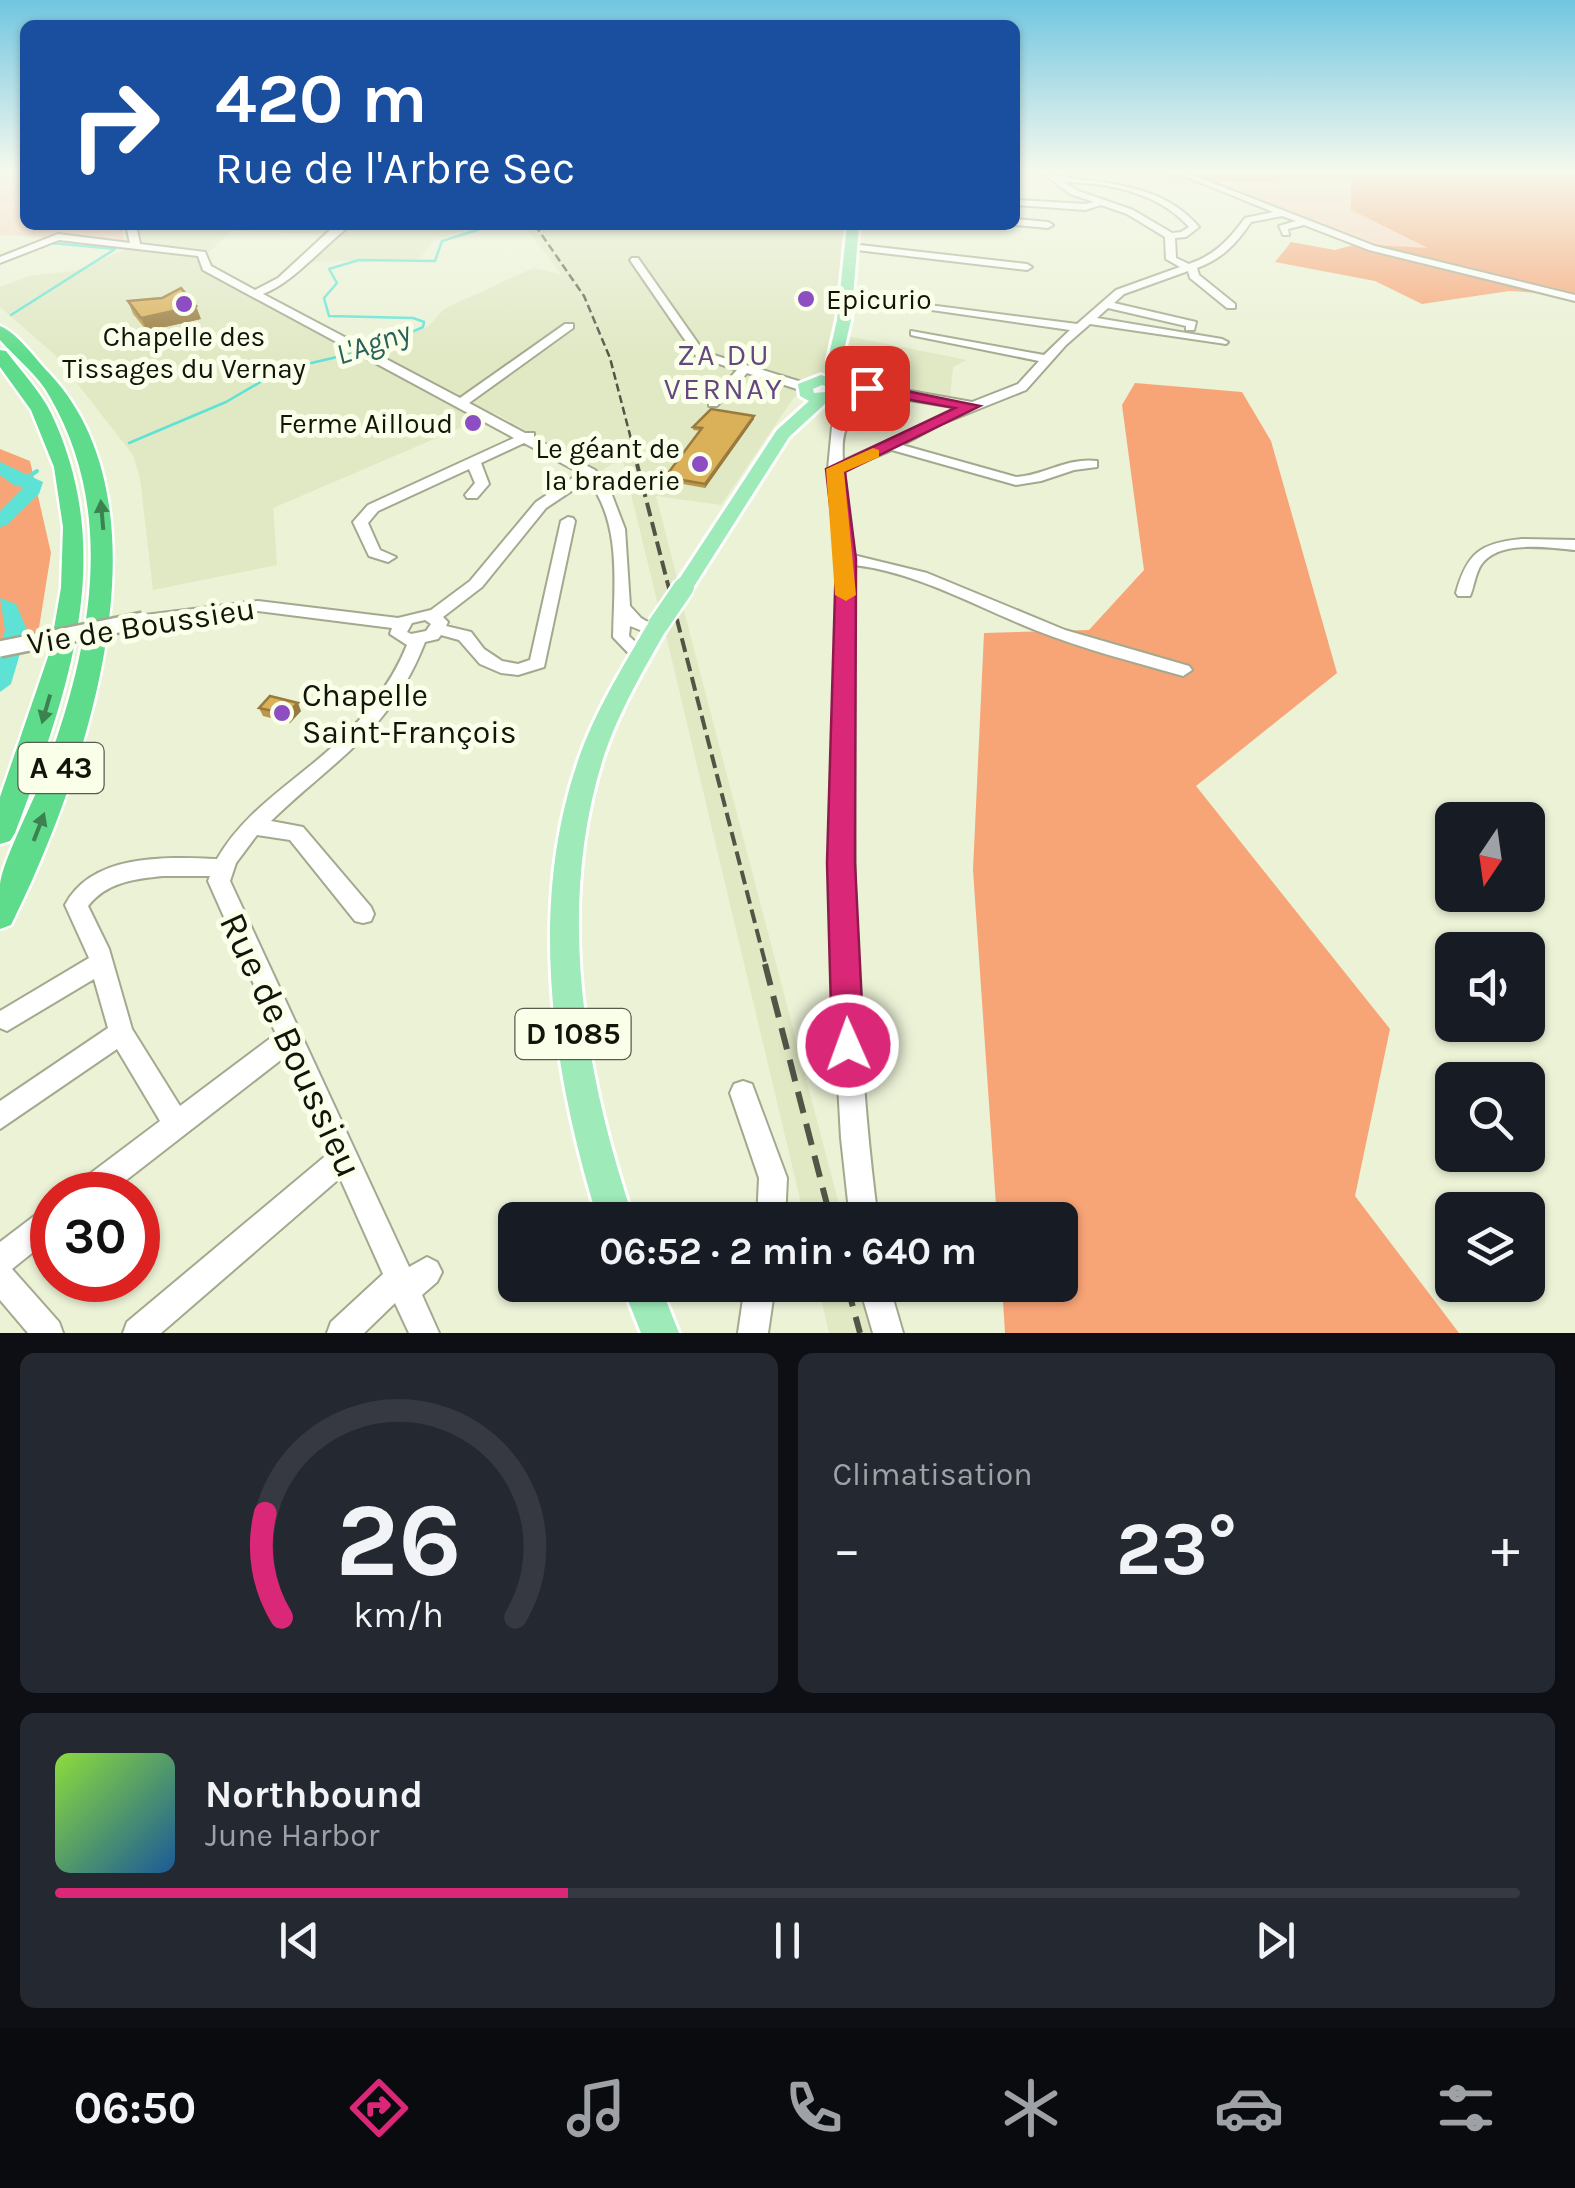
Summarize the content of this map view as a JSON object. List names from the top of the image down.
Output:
{
  "streets": {
    "highway": ["A 43"],
    "main road": ["D 1085"],
    "street": ["Vie de Boussieu", "Rue de Boussieu"]
  },
  "districts": ["ZA DU VERNAY"],
  "water": ["L'Agny"],
  "places": [
    "Epicurio",
    "Chapelle des Tissages du Vernay",
    "Ferme Ailloud",
    "Le géant de la braderie",
    "Chapelle Saint-François"
  ],
  "north": "bottom",
  "page": {
    "turn": ["420 m", "Rue de l'Arbre Sec"],
    "limit": "30",
    "trip": "06:52 · 2 min · 640 m",
    "tile": "Climatisation",
    "heat": ["−", "23°", "+"],
    "song": ["Northbound", "June Harbor"],
    "tabs": "06:50",
    "gauge": ["26", "km/h"]
  }
}
